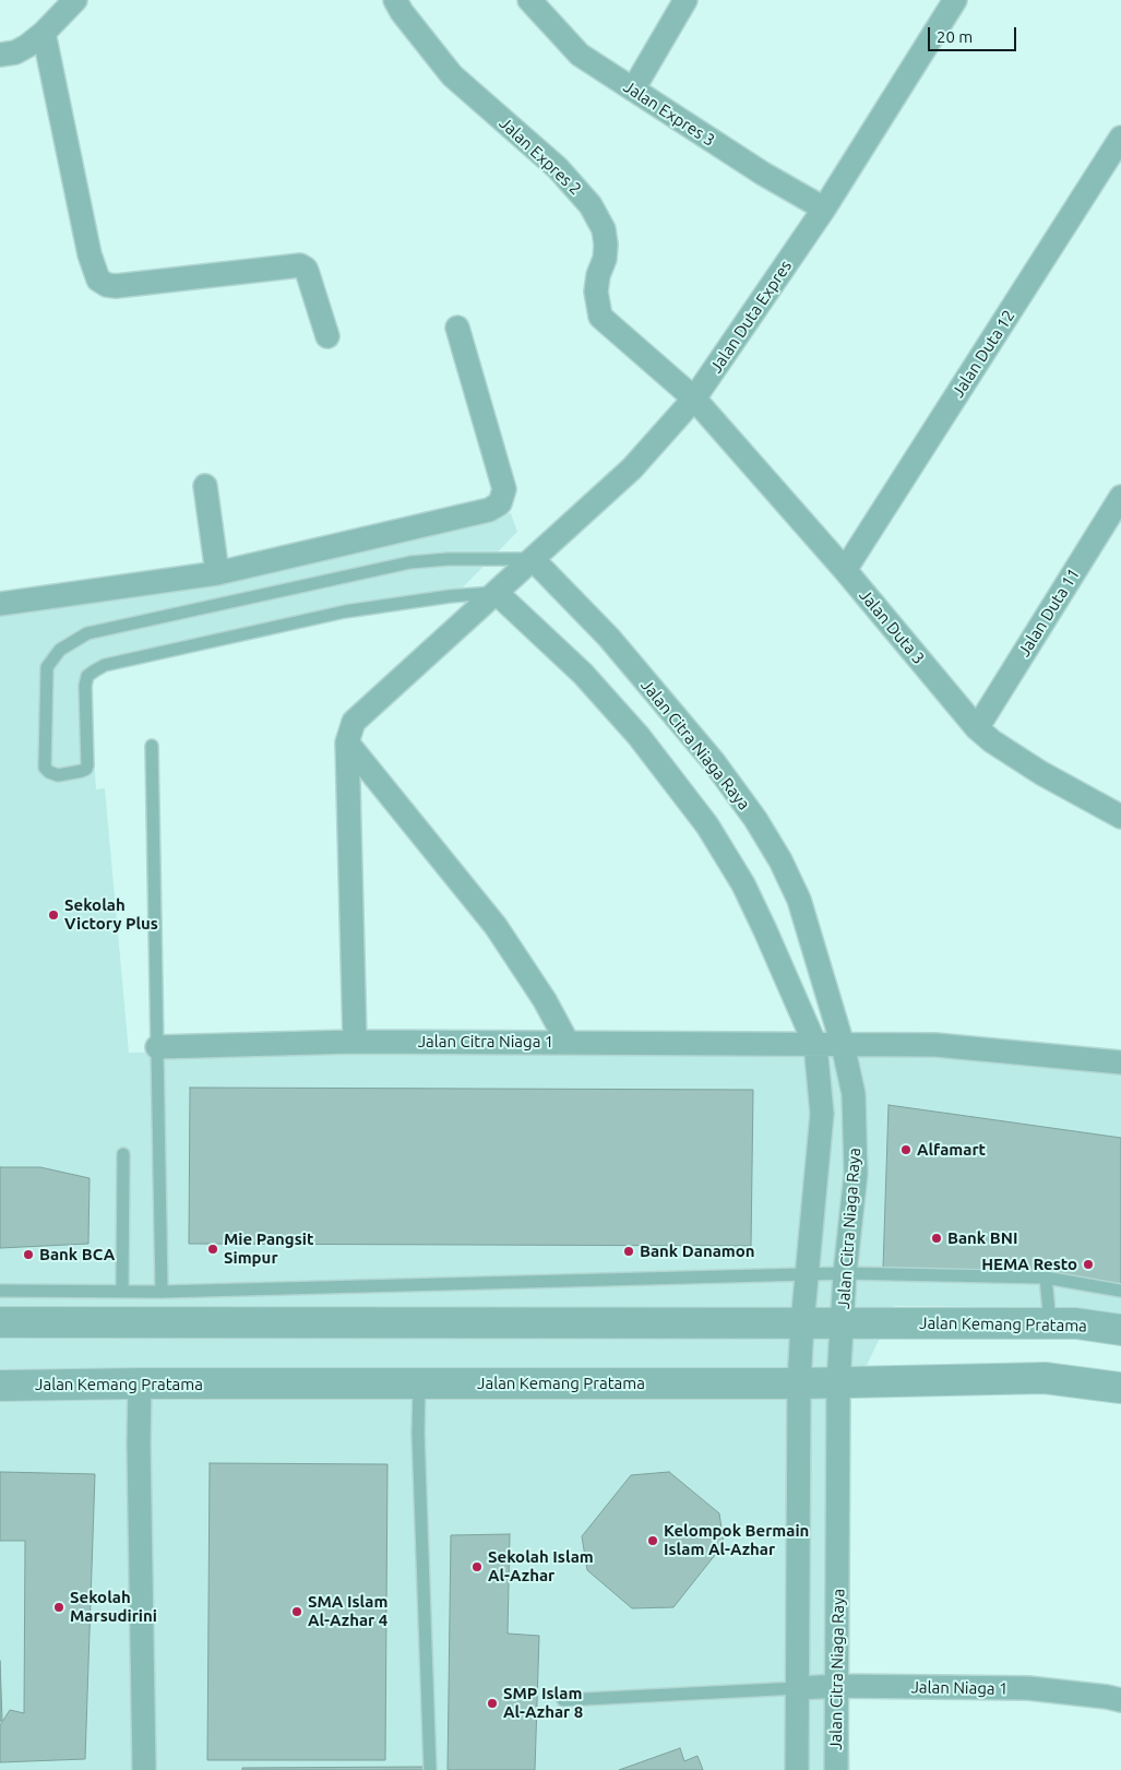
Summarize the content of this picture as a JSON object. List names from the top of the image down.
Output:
{
  "streets": {
    "street": [
      "Jalan Expres 3",
      "Jalan Expres 2",
      "Jalan Duta Expres",
      "Jalan Duta 12",
      "Jalan Duta 11",
      "Jalan Duta 3",
      "Jalan Citra Niaga Raya",
      "Jalan Citra Niaga 1",
      "Jalan Kemang Pratama",
      "Jalan Niaga 1"
    ]
  },
  "crossings": [
    ["Jalan Expres 3", "Jalan Duta Expres"],
    ["Jalan Expres 2", "Jalan Duta Expres"],
    ["Jalan Expres 2", "Jalan Duta 3"],
    ["Jalan Duta Expres", "Jalan Duta 3"],
    ["Jalan Duta Expres", "Jalan Citra Niaga Raya"],
    ["Jalan Duta 12", "Jalan Duta 3"],
    ["Jalan Duta 11", "Jalan Duta 3"],
    ["Jalan Citra Niaga Raya", "Jalan Citra Niaga 1"],
    ["Jalan Citra Niaga Raya", "Jalan Kemang Pratama"],
    ["Jalan Citra Niaga Raya", "Jalan Niaga 1"]
  ],
  "places": [
    "Sekolah Victory Plus",
    "Alfamart",
    "Bank BNI",
    "Mie Pangsit Simpur",
    "Bank Danamon",
    "Bank BCA",
    "HEMA Resto",
    "Kelompok Bermain Islam Al-Azhar",
    "Sekolah Islam Al-Azhar",
    "Sekolah Marsudirini",
    "SMA Islam Al-Azhar 4",
    "SMP Islam Al-Azhar 8"
  ],
  "scale_bar": "20 m"
}
